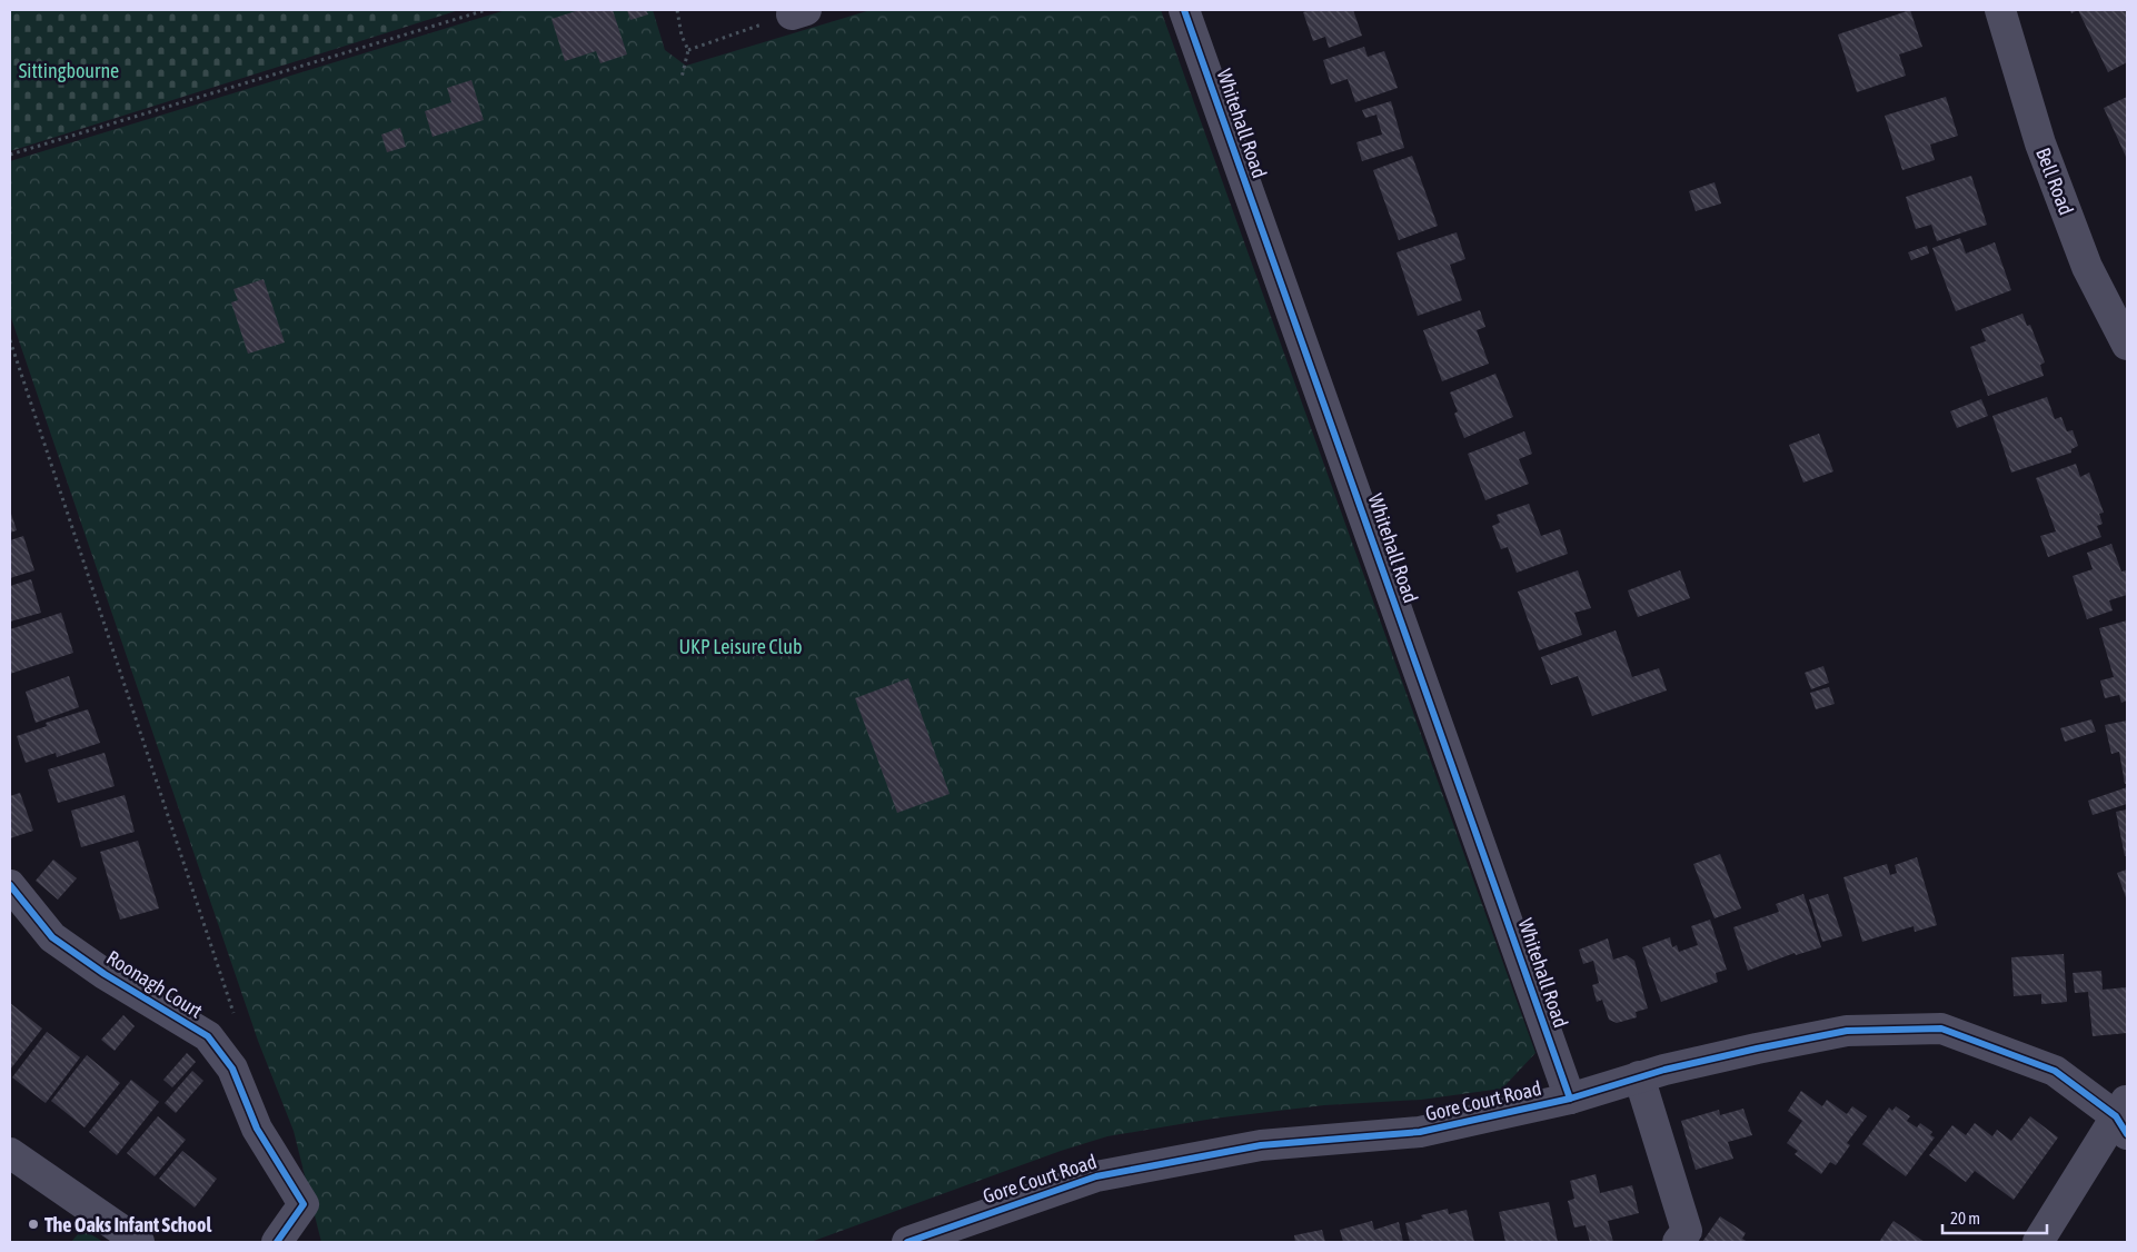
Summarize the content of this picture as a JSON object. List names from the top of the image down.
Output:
{
  "streets": {
    "street": [
      "Whitehall Road",
      "Bell Road",
      "Roonagh Court",
      "Gore Court Road"
    ]
  },
  "crossings": [
    ["Whitehall Road", "Gore Court Road"]
  ],
  "parks": ["Sittingbourne", "UKP Leisure Club"],
  "places": ["The Oaks Infant School"],
  "scale_bar": "20 m"
}
